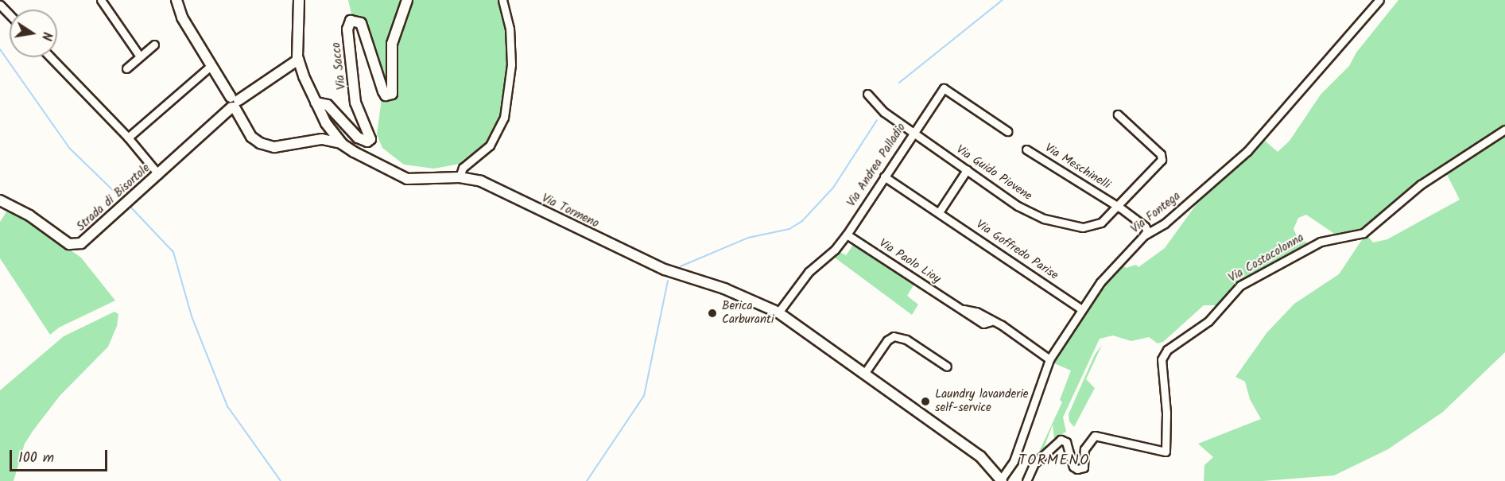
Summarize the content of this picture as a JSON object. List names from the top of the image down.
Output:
{
  "streets": {
    "main road": ["Via Sacco", "Strada di Bisortole", "Via Tormeno"],
    "street": [
      "Via Andrea Palladio",
      "Via Meschinelli",
      "Via Guido Piovene",
      "Via Fontega",
      "Via Goffredo Parise",
      "Via Costacolonna",
      "Via Paolo Lioy"
    ]
  },
  "crossings": [
    ["Via Sacco", "Via Tormeno"],
    ["Via Andrea Palladio", "Via Guido Piovene"],
    ["Via Andrea Palladio", "Via Tormeno"],
    ["Via Andrea Palladio", "Via Goffredo Parise"],
    ["Via Andrea Palladio", "Via Paolo Lioy"],
    ["Via Meschinelli", "Via Guido Piovene"],
    ["Via Meschinelli", "Via Fontega"],
    ["Strada di Bisortole", "Via Tormeno"],
    ["Via Tormeno", "Via Fontega"],
    ["Via Fontega", "Via Goffredo Parise"],
    ["Via Fontega", "Via Paolo Lioy"]
  ],
  "districts": ["TORMENO"],
  "places": ["Berica Carburanti", "Laundry lavanderie self-service"],
  "scale_bar": "100 m",
  "north": "right"
}
